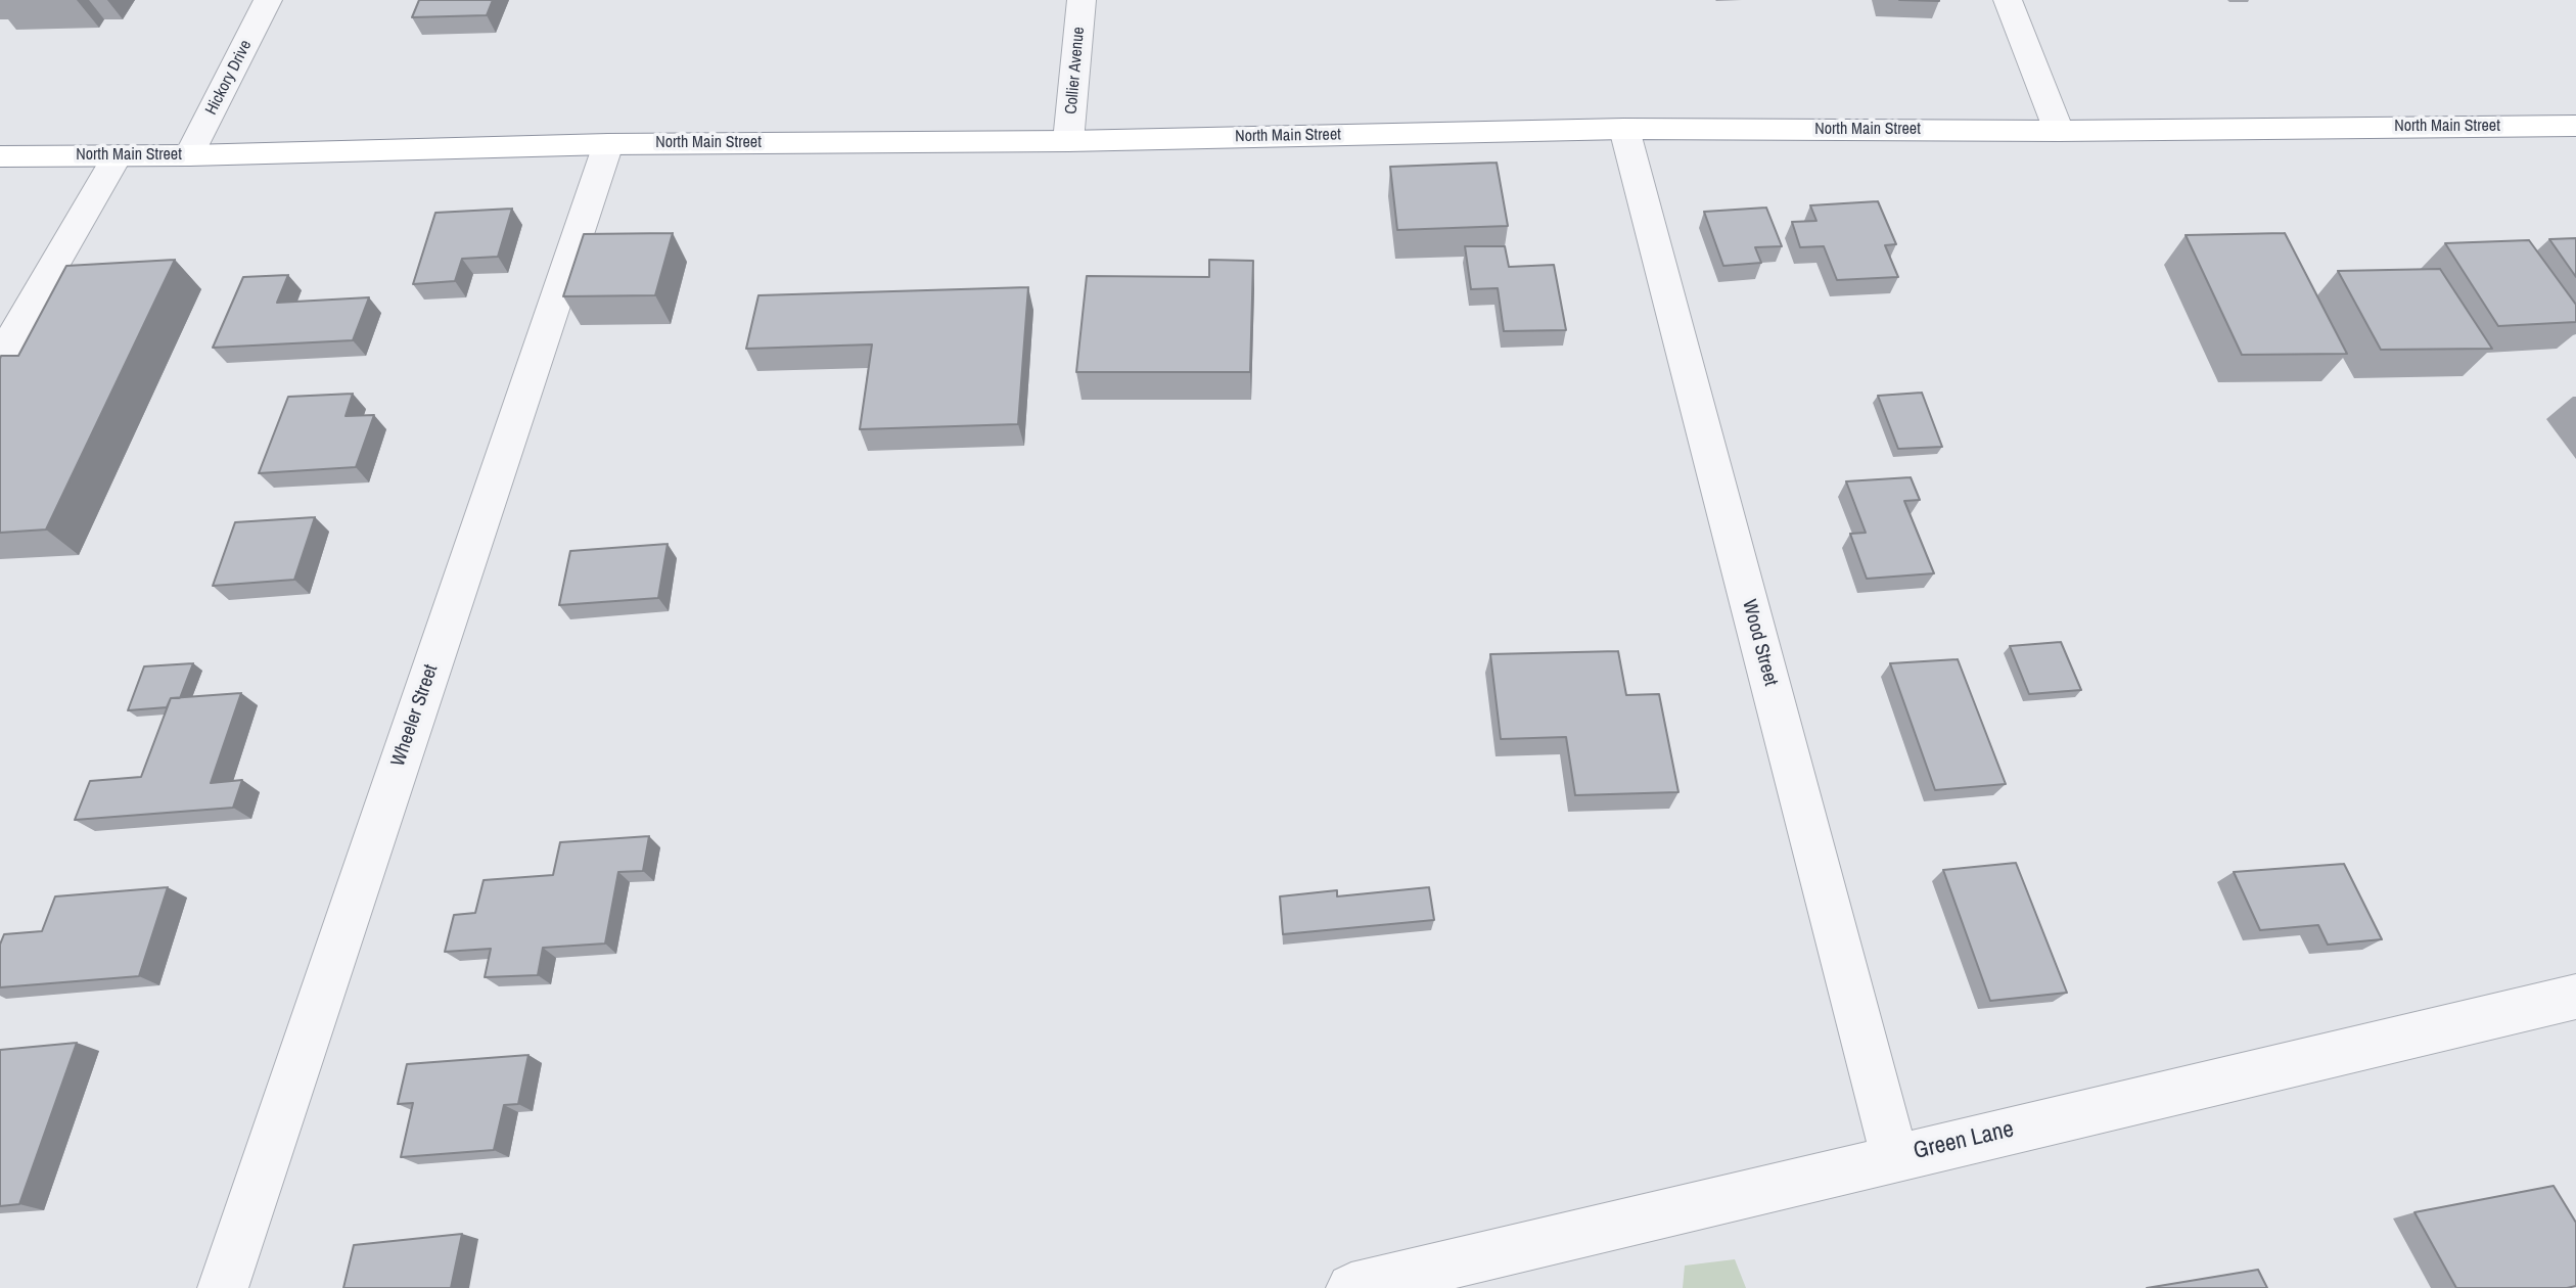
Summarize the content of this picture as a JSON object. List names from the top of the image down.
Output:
{
  "streets": {
    "highway": ["North Main Street"],
    "street": [
      "Collier Avenue",
      "Hickory Drive",
      "Wood Street",
      "Wheeler Street",
      "Green Lane"
    ]
  },
  "crossings": [
    ["Collier Avenue", "North Main Street"],
    ["Hickory Drive", "North Main Street"],
    ["North Main Street", "Wood Street"],
    ["North Main Street", "Wheeler Street"],
    ["Wood Street", "Green Lane"]
  ]
}
